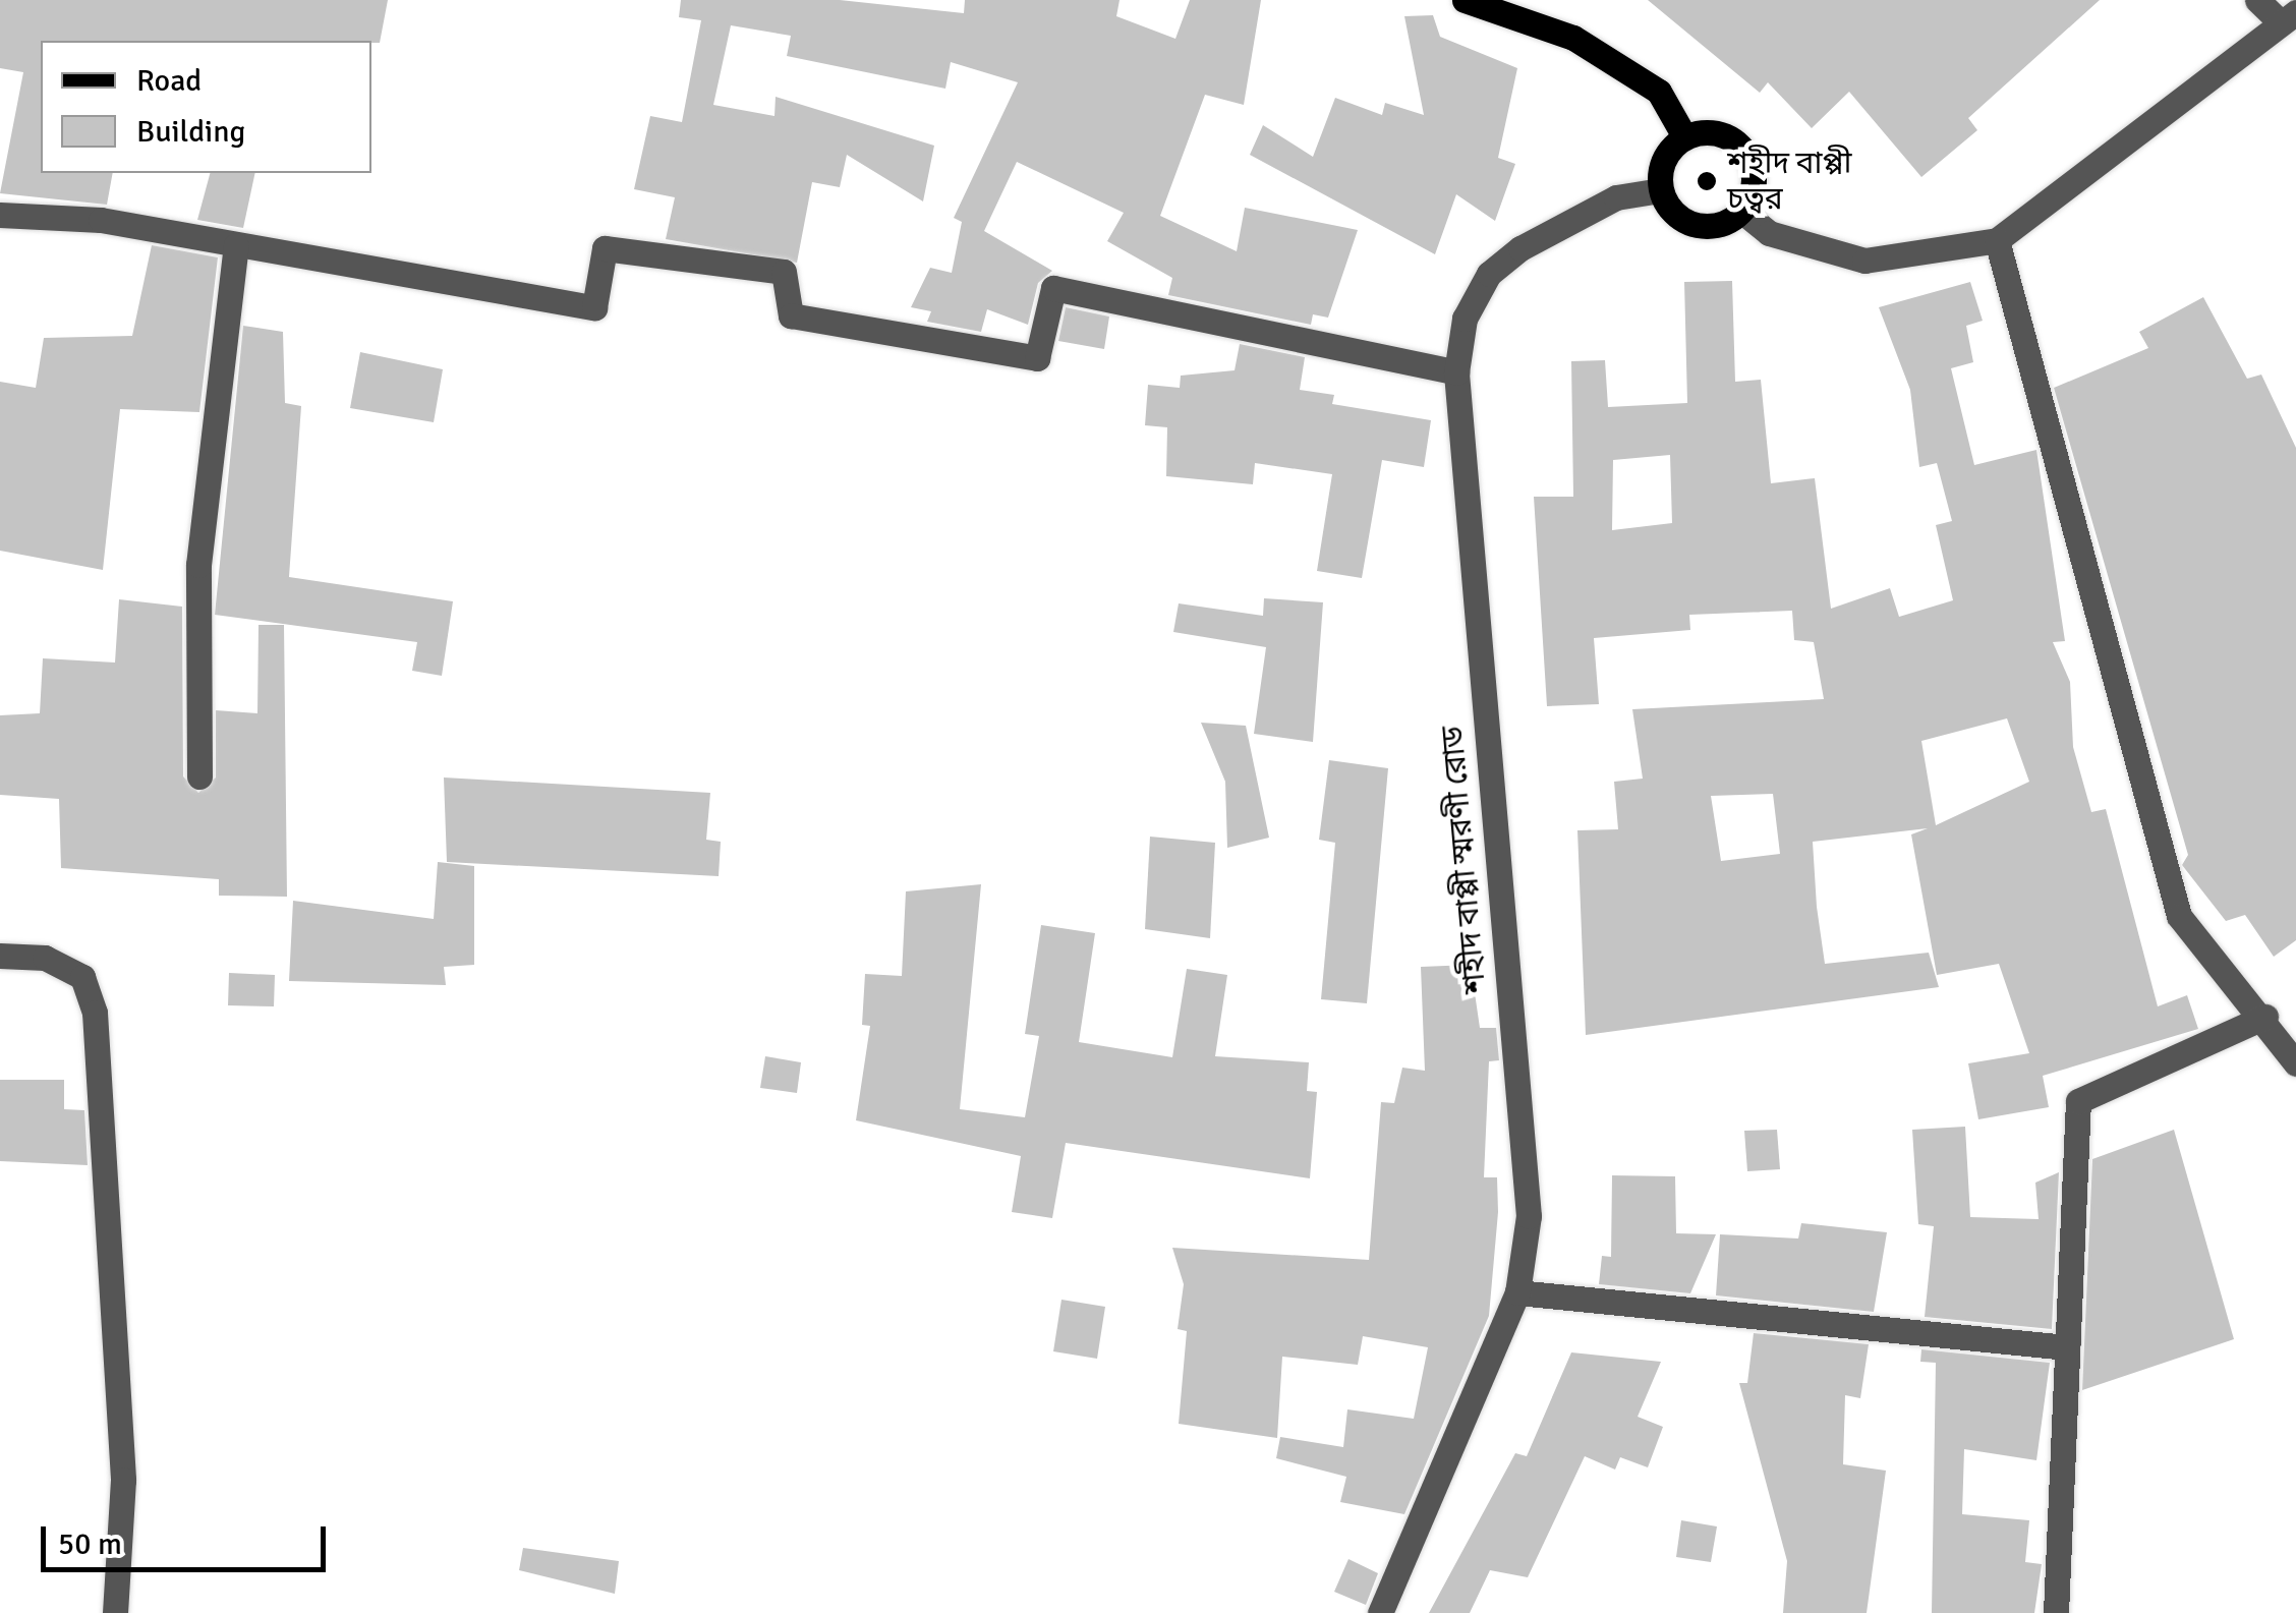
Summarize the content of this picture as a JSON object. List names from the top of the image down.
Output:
{
  "streets": {
    "street": ["শহীদ বাপ্পী স্মরণী রোড"]
  },
  "places": ["শহীদ বাপ্পী চত্বর"],
  "legend": ["Road", "Building"],
  "scale_bar": "50 m"
}
